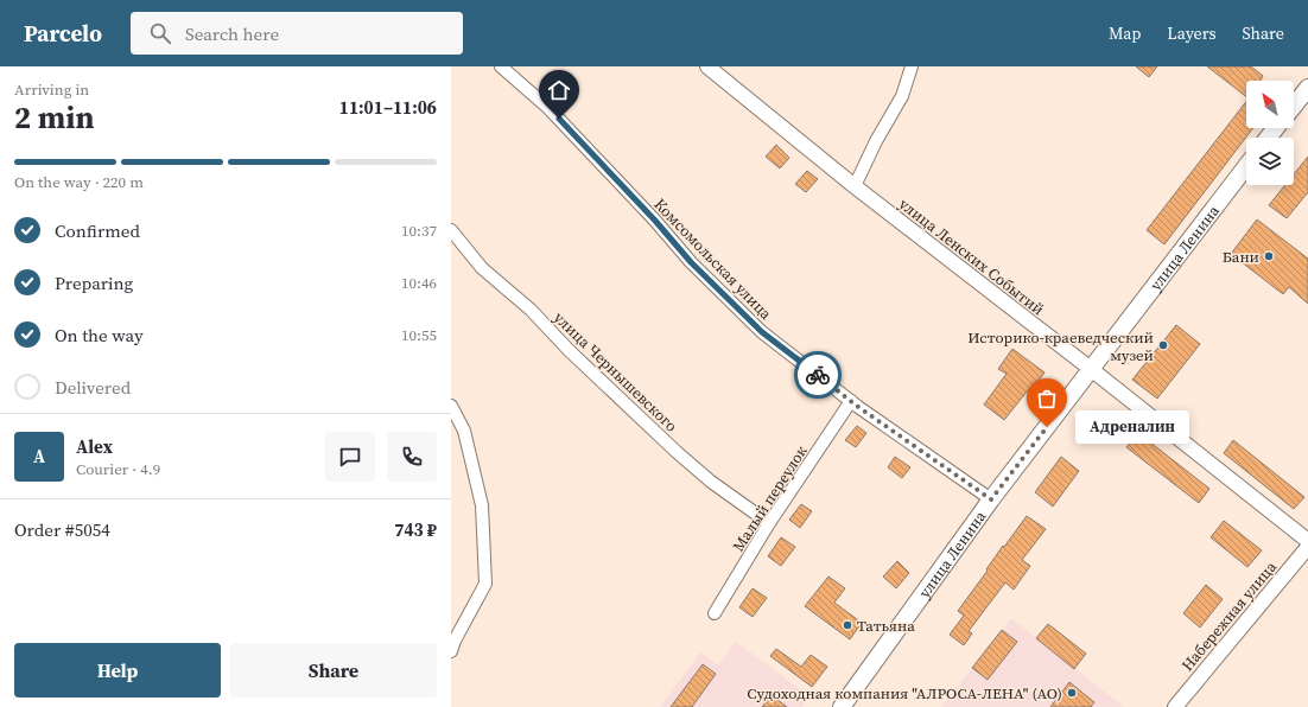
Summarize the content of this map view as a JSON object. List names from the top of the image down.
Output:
{
  "streets": {
    "main road": ["улица Ленина"],
    "street": [
      "улица Ленских Событий",
      "Комсомольская улица",
      "улица Чернышевского",
      "Малый переулок",
      "Набережная улица"
    ]
  },
  "crossings": [
    ["улица Ленина", "улица Ленских Событий"],
    ["улица Ленина", "Комсомольская улица"],
    ["Комсомольская улица", "Малый переулок"],
    ["улица Чернышевского", "Малый переулок"]
  ],
  "places": [
    "Бани",
    "Историко-краеведческий музей",
    "Адреналин",
    "Татьяна",
    "Судоходная компания \"АЛРОСА-ЛЕНА\" (АО)"
  ],
  "north": "top left",
  "page": {
    "header": "Parcelo",
    "search": "Search here",
    "nav": ["Map", "Layers", "Share"],
    "heading": ["2 min", "Arriving in", "11:01–11:06"],
    "panel": [
      "Alex",
      "Courier · 4.9",
      "Order #5054",
      "743 ₽"
    ],
    "bar": "On the way · 220 m",
    "list": [
      ["Confirmed", "10:37"],
      ["Preparing", "10:46"],
      ["On the way", "10:55"],
      "Delivered"
    ],
    "bubble": "Адреналин",
    "round": "A",
    "buttons": ["Help", "Share"]
  }
}
